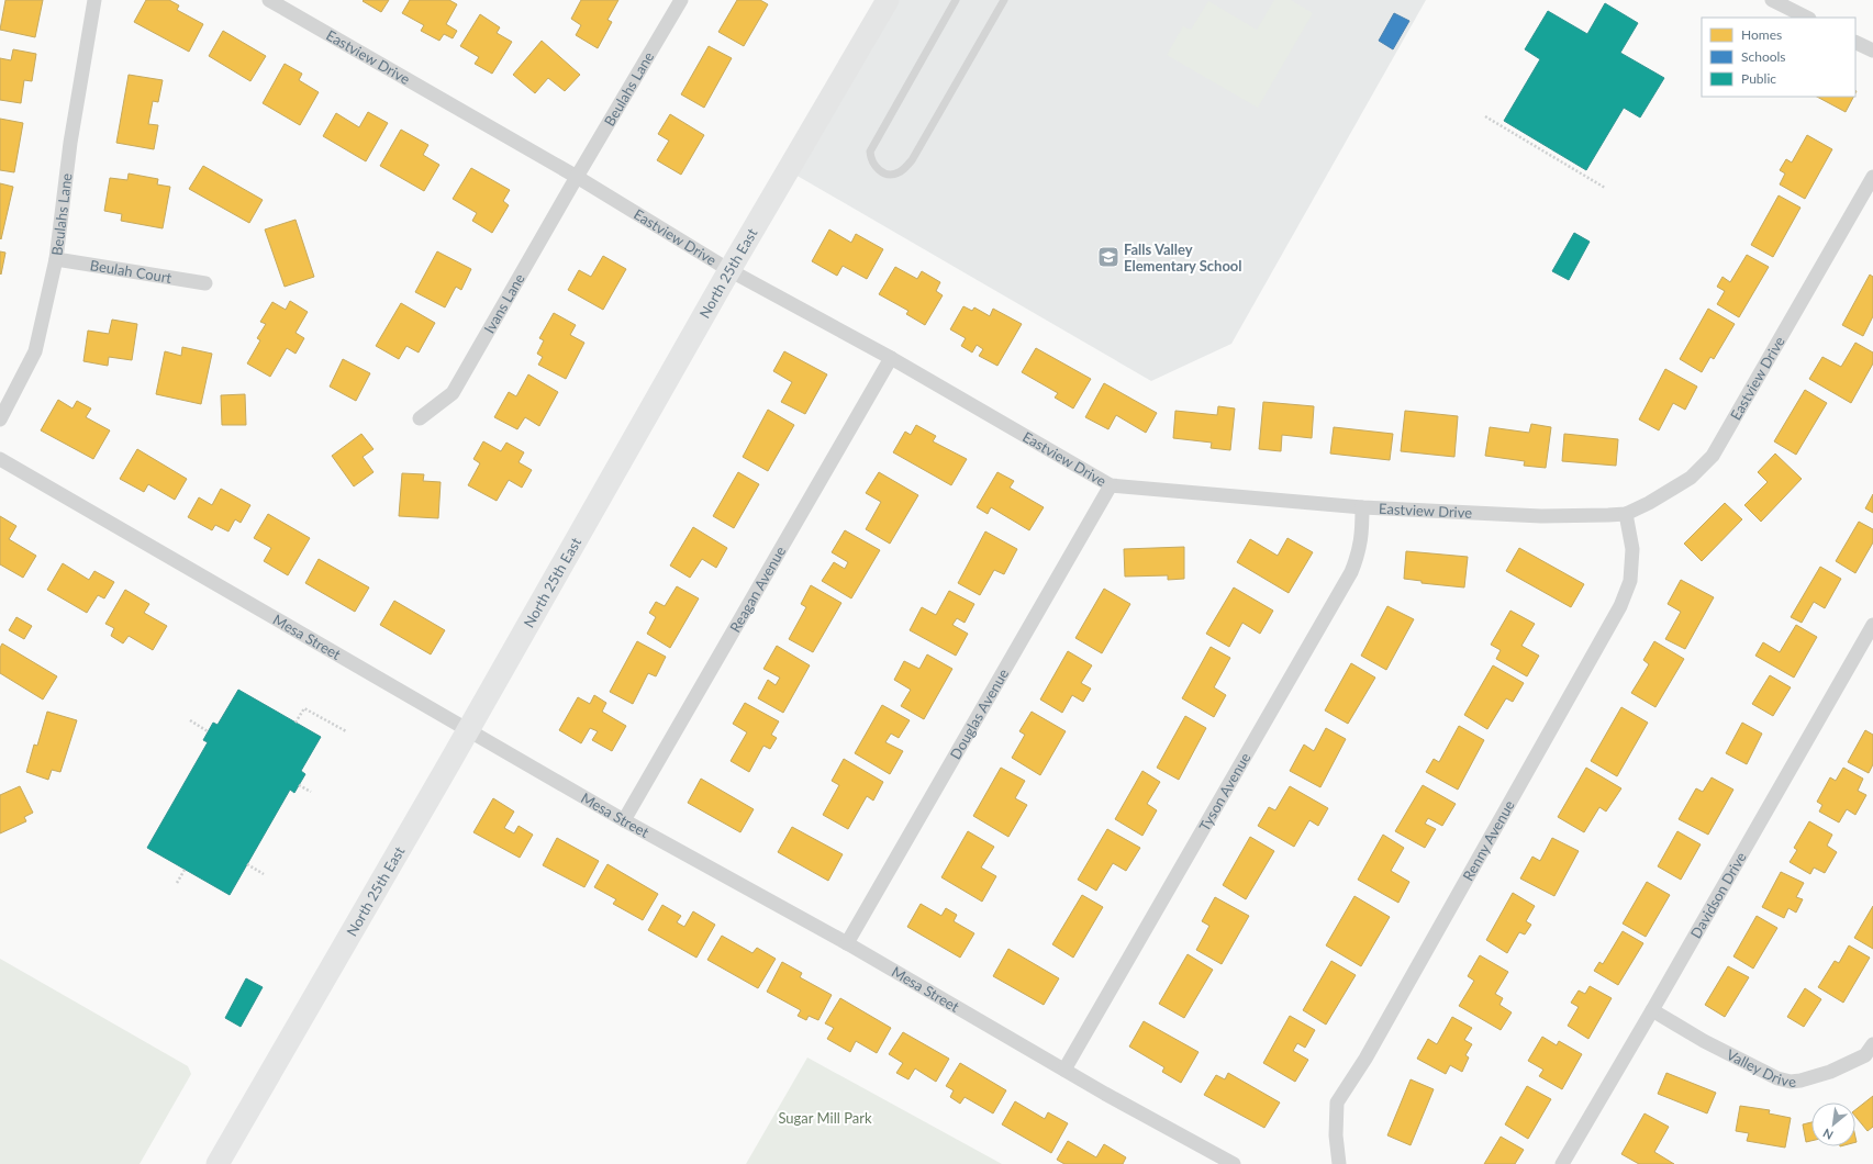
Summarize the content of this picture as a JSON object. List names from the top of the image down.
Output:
{
  "streets": {
    "main road": ["North 25th East"],
    "street": [
      "Eastview Drive",
      "Beulahs Lane",
      "Beulah Court",
      "Ivans Lane",
      "Reagan Avenue",
      "Mesa Street",
      "Douglas Avenue",
      "Tyson Avenue",
      "Renny Avenue",
      "Davidson Drive",
      "Valley Drive"
    ]
  },
  "crossings": [
    ["Eastview Drive", "Beulahs Lane"],
    ["Eastview Drive", "North 25th East"],
    ["Eastview Drive", "Ivans Lane"],
    ["Eastview Drive", "Reagan Avenue"],
    ["Eastview Drive", "Douglas Avenue"],
    ["Eastview Drive", "Tyson Avenue"],
    ["Eastview Drive", "Renny Avenue"],
    ["Beulahs Lane", "Beulah Court"],
    ["Beulahs Lane", "Ivans Lane"],
    ["North 25th East", "Mesa Street"],
    ["Reagan Avenue", "Mesa Street"],
    ["Mesa Street", "Douglas Avenue"],
    ["Mesa Street", "Tyson Avenue"],
    ["Davidson Drive", "Valley Drive"]
  ],
  "parks": ["Sugar Mill Park"],
  "places": {
    "school or university": ["Falls Valley Elementary School"]
  },
  "legend": ["Homes", "Schools", "Public"],
  "north": "bottom left"
}
